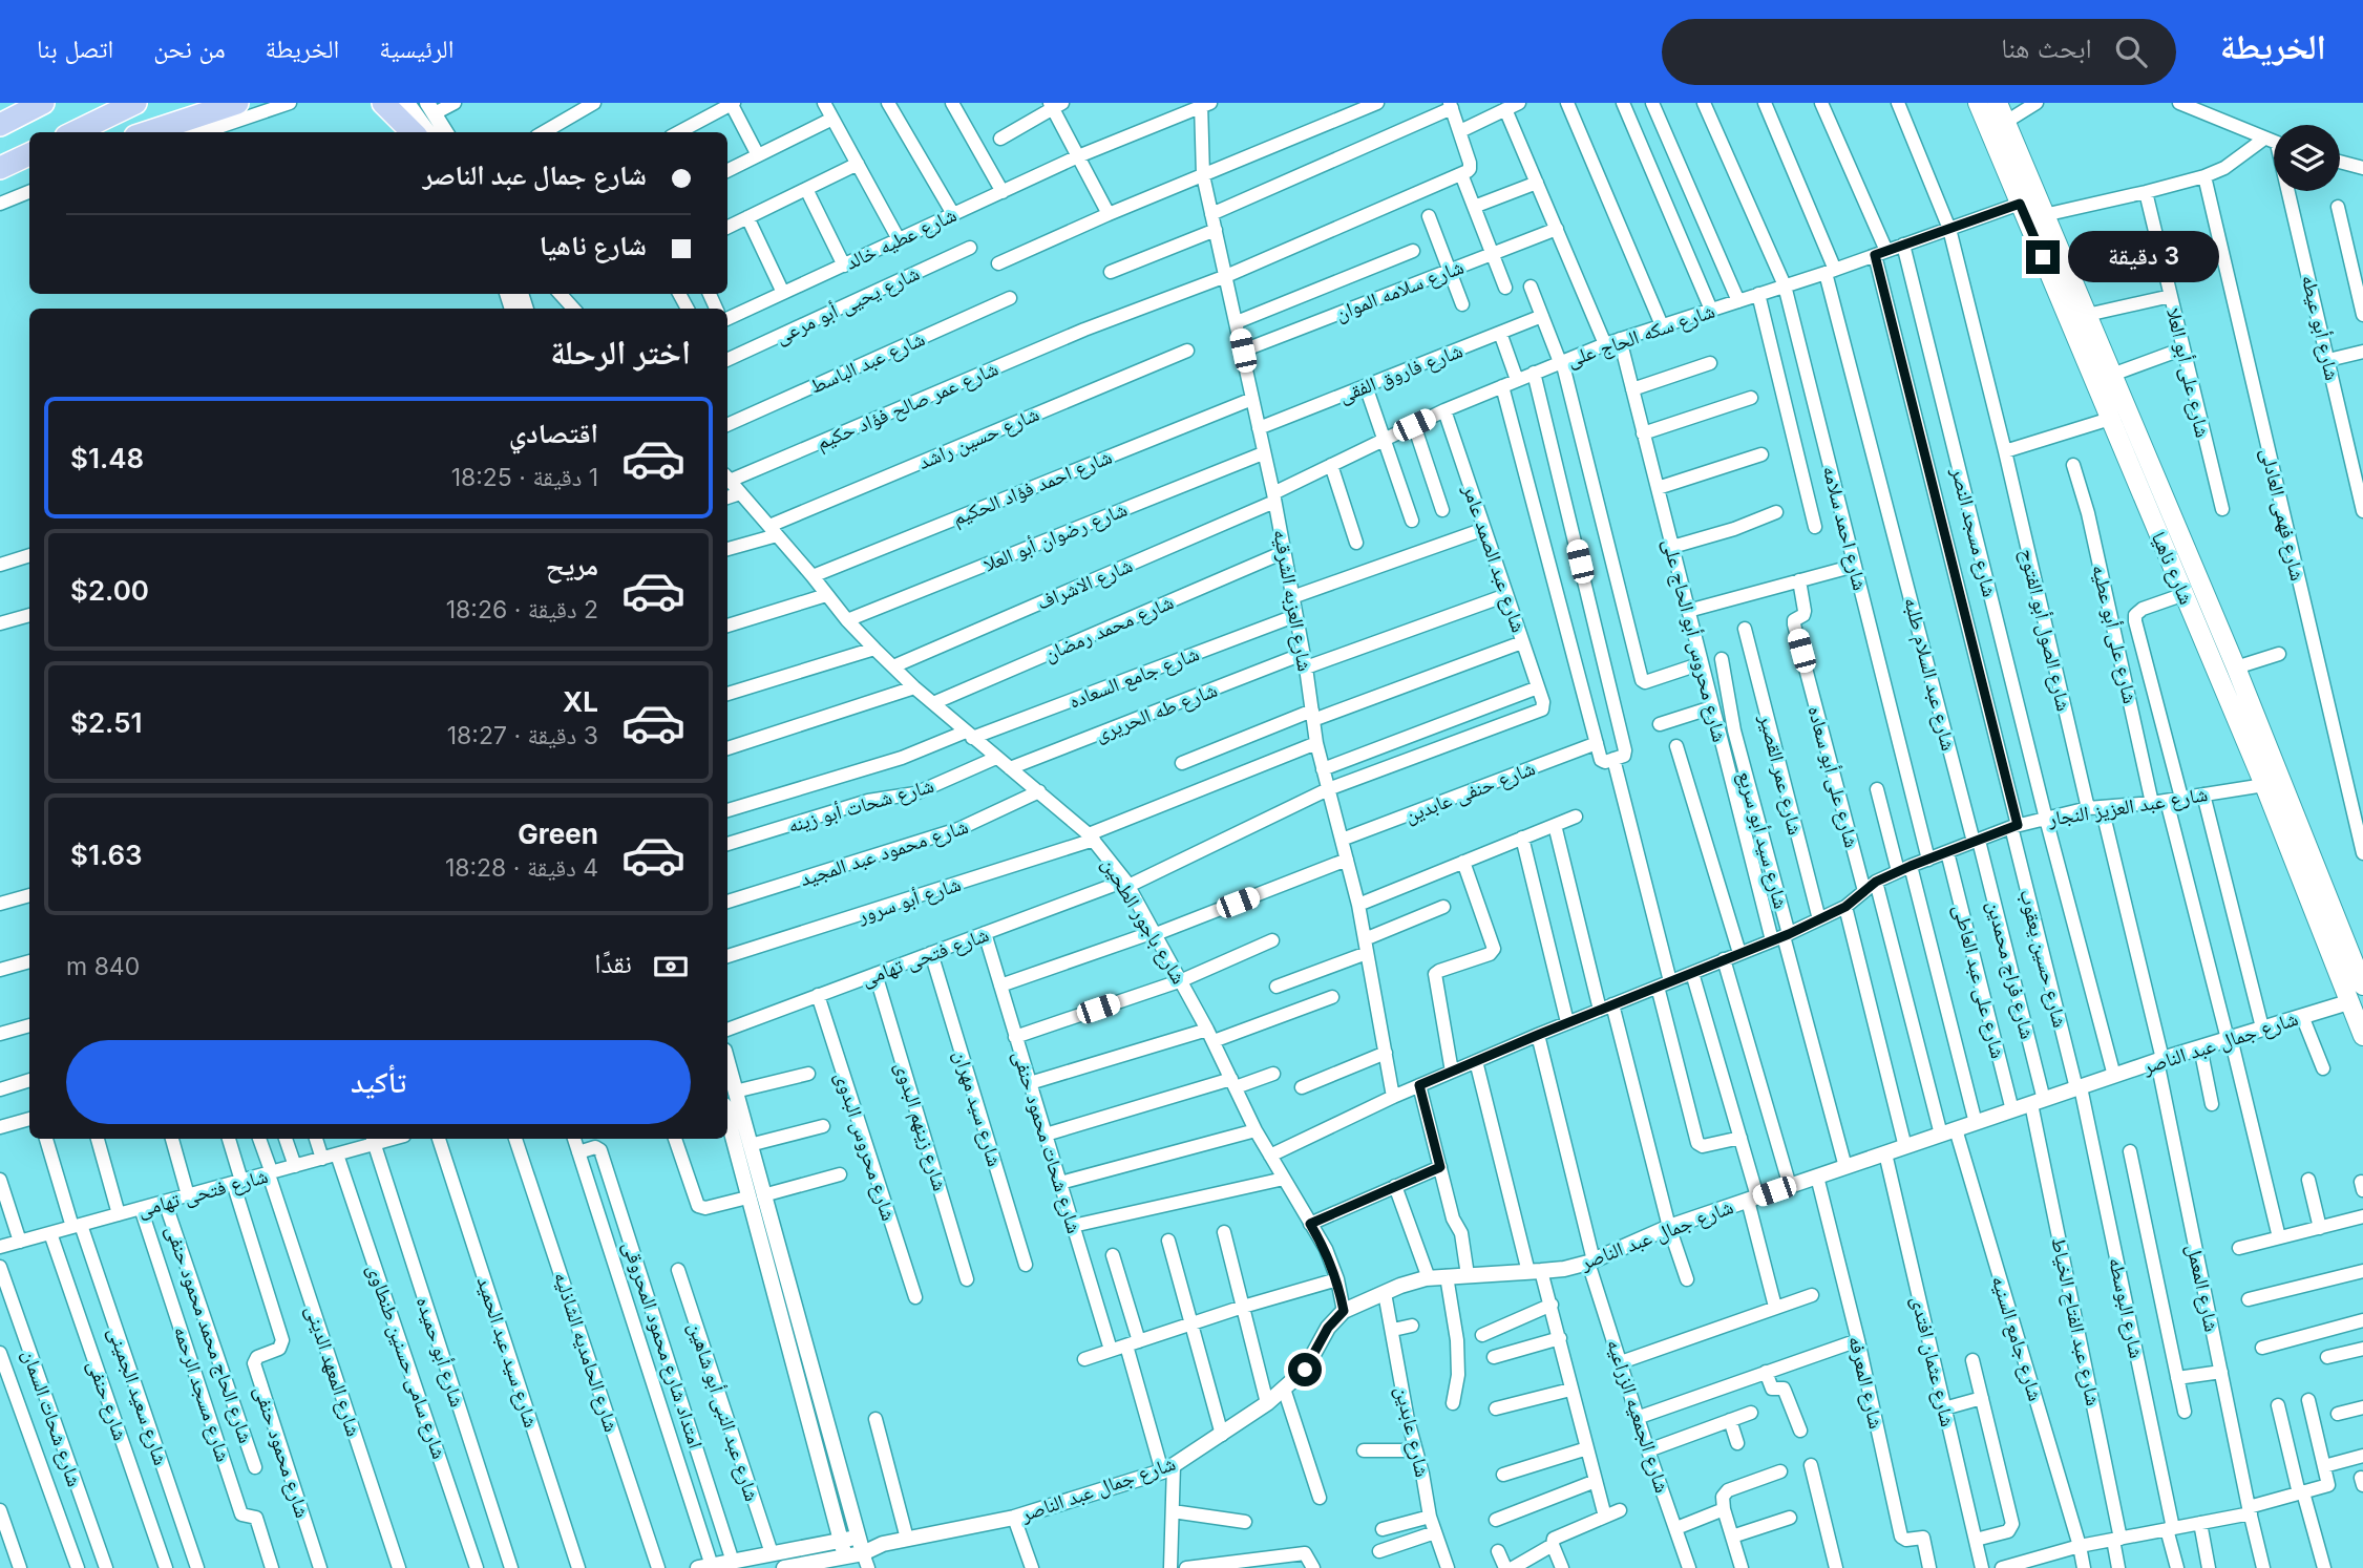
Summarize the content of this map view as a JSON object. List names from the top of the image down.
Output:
{
  "streets": {
    "main road": ["شارع ناهيا"],
    "street": [
      "شارع عطيه خالد",
      "شارع سلامه الموان",
      "شارع يحيى أبو مرعى",
      "شارع أبو عيطه",
      "شارع سكه الحاج على",
      "شارع عبد الباسط",
      "شارع فاروق الفقى",
      "شارع على أبو العلا",
      "شارع عمر صالح فؤاد حكيم",
      "شارع حسين راشد",
      "شارع احمد فؤاد الحكيم",
      "شارع فهمى العادلى",
      "شارع احمد سلامه",
      "شارع مسجد النصر",
      "شارع رضوان أبو العلا",
      "شارع عبد الصمد عامر",
      "شارع الاشراف",
      "شارع العزبه الشرقيه",
      "شارع محمد رمضان",
      "شارع الصول أبو الفتوح",
      "شارع على أبو عطيه",
      "شارع محروس أبو الحاج على",
      "شارع عبد السلام طلبه",
      "شارع جامع السعاده",
      "شارع طه الحريرى",
      "شارع عمر القصير",
      "شارع على أبو سعاده",
      "شارع حنفى عابدين",
      "شارع شحات أبو زينه",
      "شارع عبد العزيز النجار",
      "شارع سيد أبو سريع",
      "شارع محمود عبد المجيد",
      "شارع أبو سرور",
      "شارع باجور الطحين",
      "شارع فتحى تهامى",
      "شارع حسين يعقوب",
      "شارع فراج محمدين",
      "شارع على عبد العاطى",
      "شارع جمال عبد الناصر",
      "شارع سيد مهران",
      "شارع زينهم البدوى",
      "شارع شحات محمود حنفى",
      "شارع محروس البدوى",
      "شارع المعمل",
      "شارع البوسطه",
      "شارع عبد الفتاح الخياط",
      "شارع الحاج محمد محمود حنفى",
      "شارع جامع السنيه",
      "امتداد شارع محمود المحروقى",
      "شارع أبو حميده",
      "شارع سيد عبد الحميد",
      "شارع الحامديه الشاذليه",
      "شارع سامى حسنين طنطاوى",
      "شارع عثمان افتدى",
      "شارع المعهد الدينى",
      "شارع المعرفه",
      "شارع مسجد الرحمه",
      "شارع سعيد الجمينى",
      "شارع حنفى",
      "شارع عبد النبى أبو شاهين",
      "شارع الجمعيه الزراعيه",
      "شارع شحات السمان",
      "شارع عابدين",
      "شارع محمود حنفى"
    ]
  },
  "crossings": [
    ["شارع عطيه خالد", "شارع العزبه الشرقيه"],
    ["شارع سلامه الموان", "شارع العزبه الشرقيه"],
    ["شارع سكه الحاج على", "شارع احمد سلامه"],
    ["شارع سكه الحاج على", "شارع مسجد النصر"],
    ["شارع سكه الحاج على", "شارع عبد الصمد عامر"],
    ["شارع سكه الحاج على", "شارع ناهيا"],
    ["شارع سكه الحاج على", "شارع الاشراف"],
    ["شارع سكه الحاج على", "شارع العزبه الشرقيه"],
    ["شارع سكه الحاج على", "شارع الصول أبو الفتوح"],
    ["شارع سكه الحاج على", "شارع محروس أبو الحاج على"],
    ["شارع سكه الحاج على", "شارع عبد السلام طلبه"],
    ["شارع سكه الحاج على", "شارع حسين يعقوب"],
    ["شارع فاروق الفقى", "شارع العزبه الشرقيه"],
    ["شارع عمر صالح فؤاد حكيم", "شارع العزبه الشرقيه"],
    ["شارع حسين راشد", "شارع باجور الطحين"],
    ["شارع احمد فؤاد الحكيم", "شارع العزبه الشرقيه"],
    ["شارع احمد فؤاد الحكيم", "شارع باجور الطحين"],
    ["شارع احمد سلامه", "شارع عبد العزيز النجار"],
    ["شارع مسجد النصر", "شارع عبد العزيز النجار"],
    ["شارع مسجد النصر", "شارع جمال عبد الناصر"],
    ["شارع رضوان أبو العلا", "شارع العزبه الشرقيه"],
    ["شارع رضوان أبو العلا", "شارع باجور الطحين"],
    ["شارع عبد الصمد عامر", "شارع العزبه الشرقيه"],
    ["شارع عبد الصمد عامر", "شارع طه الحريرى"],
    ["شارع عبد الصمد عامر", "شارع فتحى تهامى"],
    ["شارع ناهيا", "شارع عبد العزيز النجار"],
    ["شارع ناهيا", "شارع جمال عبد الناصر"],
    ["شارع الاشراف", "شارع العزبه الشرقيه"],
    ["شارع الاشراف", "شارع باجور الطحين"],
    ["شارع العزبه الشرقيه", "شارع محمد رمضان"],
    ["شارع العزبه الشرقيه", "شارع جامع السعاده"],
    ["شارع العزبه الشرقيه", "شارع طه الحريرى"],
    ["شارع العزبه الشرقيه", "شارع حنفى عابدين"],
    ["شارع العزبه الشرقيه", "شارع عبد العزيز النجار"],
    ["شارع العزبه الشرقيه", "شارع أبو سرور"],
    ["شارع العزبه الشرقيه", "شارع فتحى تهامى"],
    ["شارع محمد رمضان", "شارع باجور الطحين"],
    ["شارع الصول أبو الفتوح", "شارع عبد العزيز النجار"],
    ["شارع الصول أبو الفتوح", "شارع جمال عبد الناصر"],
    ["شارع الصول أبو الفتوح", "شارع المعمل"],
    ["شارع على أبو عطيه", "شارع عبد العزيز النجار"],
    ["شارع محروس أبو الحاج على", "شارع عبد العزيز النجار"],
    ["شارع محروس أبو الحاج على", "شارع سيد أبو سريع"],
    ["شارع عبد السلام طلبه", "شارع عبد العزيز النجار"],
    ["شارع عبد السلام طلبه", "شارع فراج محمدين"],
    ["شارع جامع السعاده", "شارع باجور الطحين"],
    ["شارع طه الحريرى", "شارع باجور الطحين"],
    ["شارع عمر القصير", "شارع عبد العزيز النجار"],
    ["شارع على أبو سعاده", "شارع عبد العزيز النجار"],
    ["شارع شحات أبو زينه", "شارع باجور الطحين"],
    ["شارع عبد العزيز النجار", "شارع سيد أبو سريع"],
    ["شارع عبد العزيز النجار", "شارع باجور الطحين"],
    ["شارع عبد العزيز النجار", "شارع حسين يعقوب"],
    ["شارع عبد العزيز النجار", "شارع فراج محمدين"],
    ["شارع عبد العزيز النجار", "شارع على عبد العاطى"],
    ["شارع عبد العزيز النجار", "شارع الجمعيه الزراعيه"],
    ["شارع محمود عبد المجيد", "شارع باجور الطحين"],
    ["شارع أبو سرور", "شارع باجور الطحين"],
    ["شارع باجور الطحين", "شارع فتحى تهامى"],
    ["شارع باجور الطحين", "شارع جمال عبد الناصر"],
    ["شارع فتحى تهامى", "شارع سيد مهران"],
    ["شارع فتحى تهامى", "شارع زينهم البدوى"],
    ["شارع فتحى تهامى", "شارع شحات محمود حنفى"],
    ["شارع فتحى تهامى", "شارع محروس البدوى"],
    ["شارع فتحى تهامى", "شارع الحاج محمد محمود حنفى"],
    ["شارع فتحى تهامى", "شارع أبو حميده"],
    ["شارع فتحى تهامى", "شارع سامى حسنين طنطاوى"],
    ["شارع فتحى تهامى", "شارع المعهد الدينى"],
    ["شارع فتحى تهامى", "شارع مسجد الرحمه"],
    ["شارع فتحى تهامى", "شارع سعيد الجمينى"],
    ["شارع فتحى تهامى", "شارع حنفى"],
    ["شارع فتحى تهامى", "شارع محمود حنفى"],
    ["شارع حسين يعقوب", "شارع جمال عبد الناصر"],
    ["شارع حسين يعقوب", "شارع البوسطه"],
    ["شارع فراج محمدين", "شارع جمال عبد الناصر"],
    ["شارع فراج محمدين", "شارع عبد الفتاح الخياط"],
    ["شارع على عبد العاطى", "شارع جمال عبد الناصر"],
    ["شارع جمال عبد الناصر", "شارع المعمل"],
    ["شارع جمال عبد الناصر", "شارع البوسطه"],
    ["شارع جمال عبد الناصر", "شارع عبد الفتاح الخياط"],
    ["شارع جمال عبد الناصر", "شارع جامع السنيه"],
    ["شارع جمال عبد الناصر", "شارع عثمان افتدى"],
    ["شارع جمال عبد الناصر", "شارع المعرفه"],
    ["شارع جمال عبد الناصر", "شارع الجمعيه الزراعيه"],
    ["شارع جمال عبد الناصر", "شارع عابدين"]
  ],
  "page": {
    "header": "الخريطة",
    "search": "ابحث هنا",
    "nav": [
      "الرئيسية",
      "الخريطة",
      "من نحن",
      "اتصل بنا"
    ],
    "banner": ["شارع جمال عبد الناصر", "شارع ناهيا"],
    "bubble": "3 دقيقة",
    "heading": "اختر الرحلة",
    "list": [
      {
        "name": "اقتصادي",
        "note": "1 دقيقة · 18:25",
        "value": "$1.48"
      },
      {
        "name": "مريح",
        "note": "2 دقيقة · 18:26",
        "value": "$2.00"
      },
      {
        "name": "XL",
        "note": "3 دقيقة · 18:27",
        "value": "$2.51"
      },
      {
        "name": "Green",
        "note": "4 دقيقة · 18:28",
        "value": "$1.63"
      }
    ],
    "pay": ["نقدًا", "840 m"],
    "buttons": "تأكيد"
  }
}
